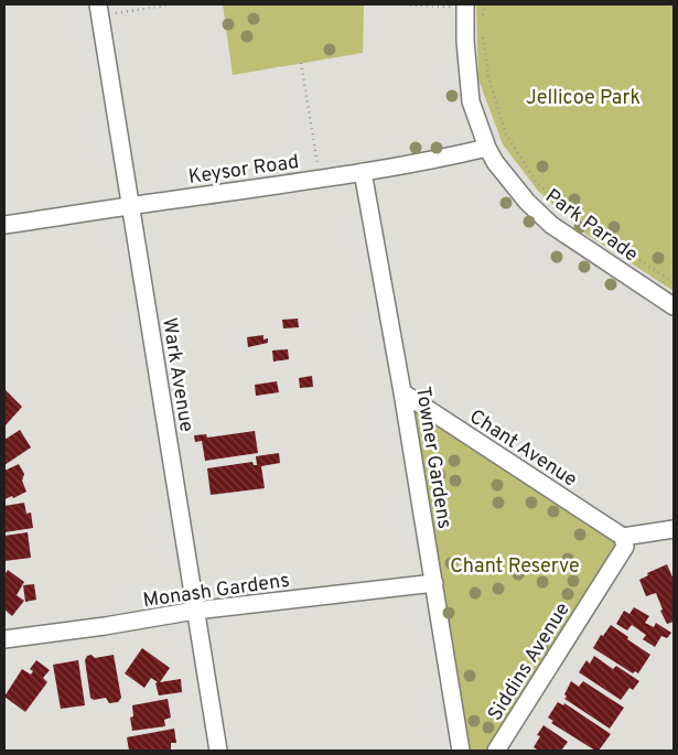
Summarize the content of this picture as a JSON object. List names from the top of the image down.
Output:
{
  "streets": {
    "street": [
      "Keysor Road",
      "Park Parade",
      "Wark Avenue",
      "Chant Avenue",
      "Towner Gardens",
      "Monash Gardens",
      "Siddins Avenue"
    ]
  },
  "crossings": [
    ["Keysor Road", "Park Parade"],
    ["Keysor Road", "Wark Avenue"],
    ["Keysor Road", "Towner Gardens"],
    ["Wark Avenue", "Monash Gardens"],
    ["Chant Avenue", "Towner Gardens"],
    ["Chant Avenue", "Siddins Avenue"],
    ["Towner Gardens", "Monash Gardens"]
  ],
  "parks": ["Jellicoe Park", "Chant Reserve"]
}
